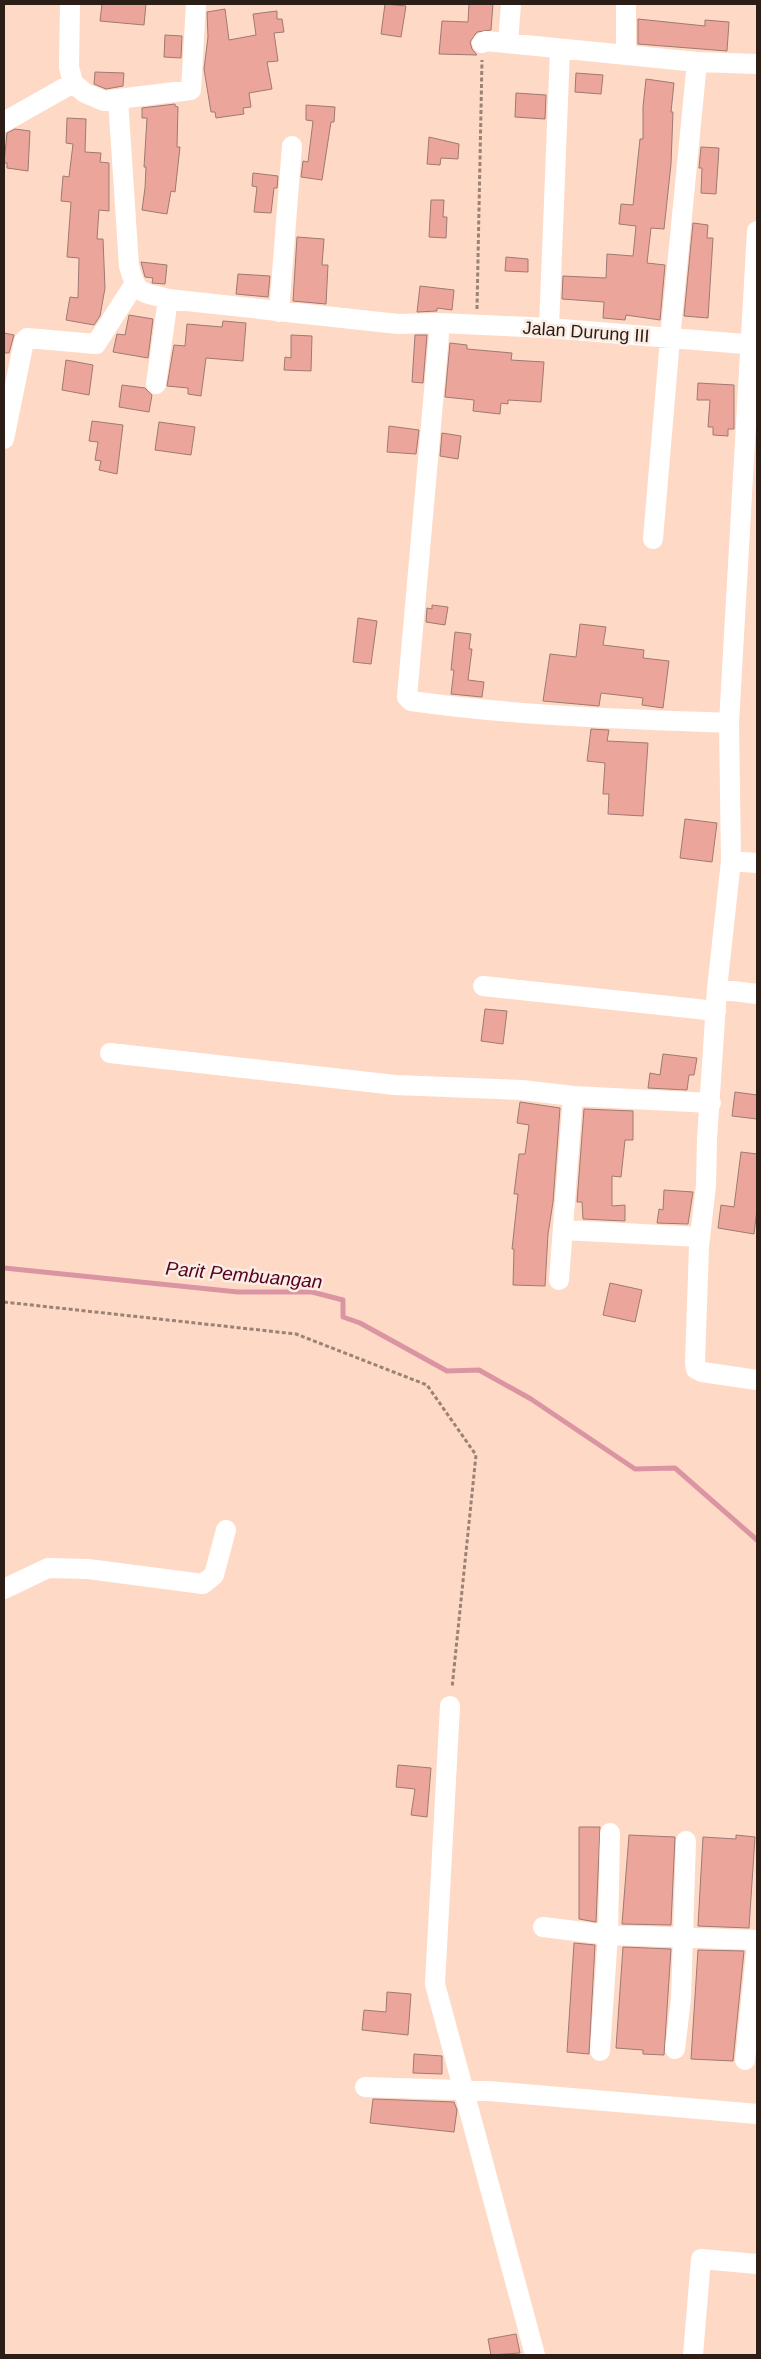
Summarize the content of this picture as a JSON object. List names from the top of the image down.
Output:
{
  "streets": {
    "street": ["Jalan Durung III"]
  },
  "water": ["Parit Pembuangan"]
}
